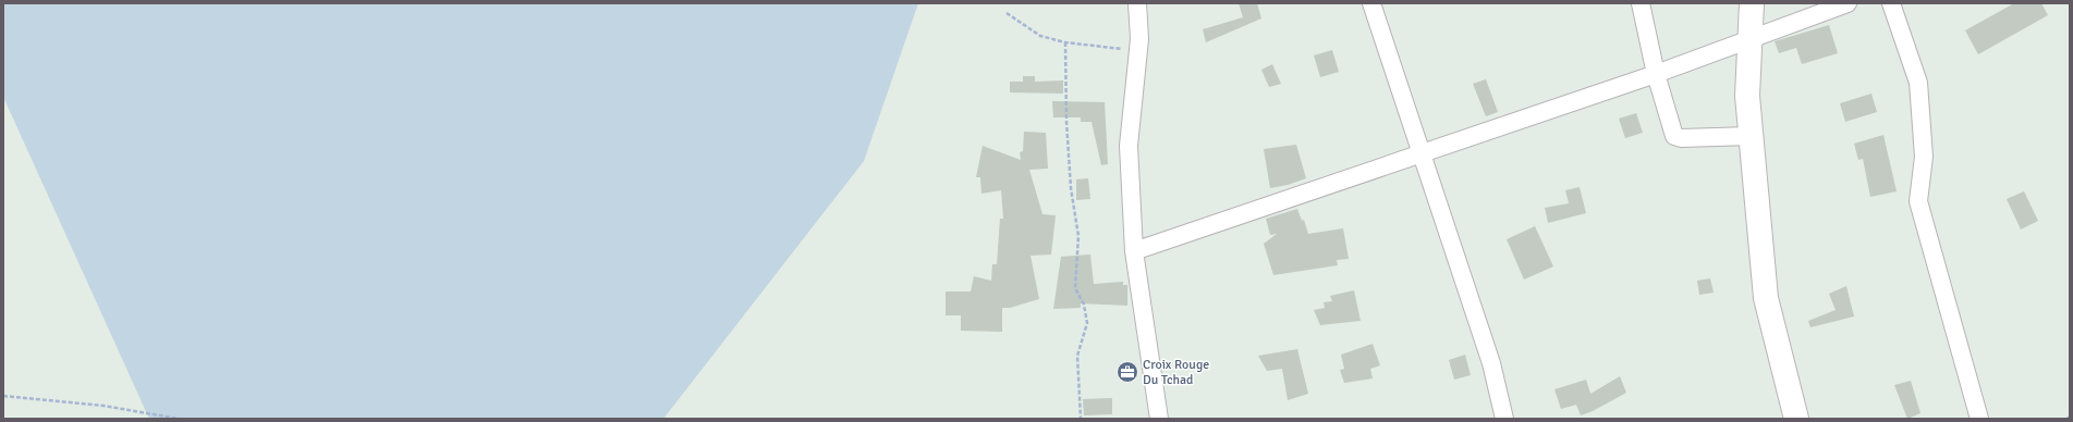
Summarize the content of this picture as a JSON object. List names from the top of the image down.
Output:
{
  "places": {
    "office": ["Croix Rouge Du Tchad"]
  }
}
